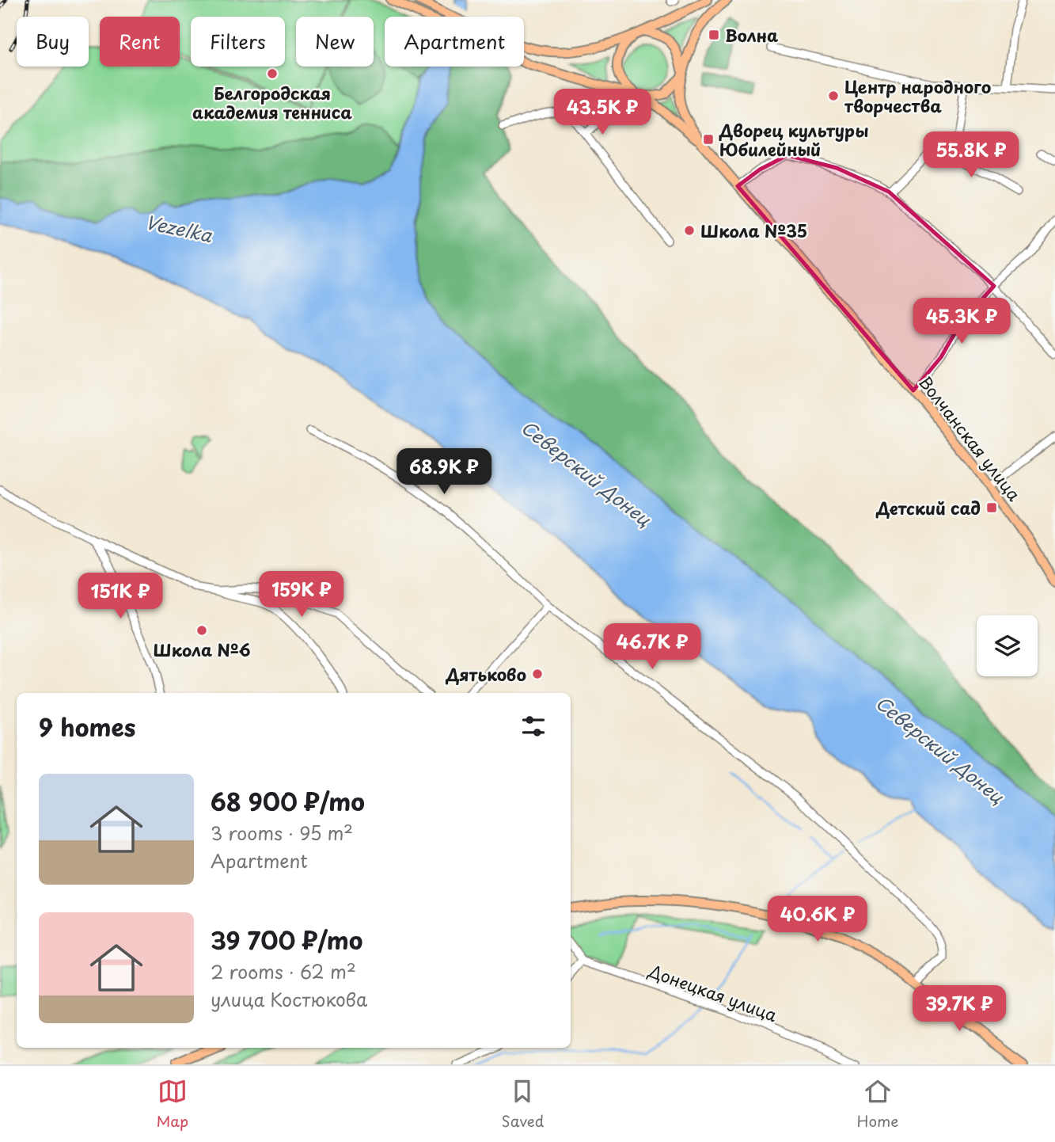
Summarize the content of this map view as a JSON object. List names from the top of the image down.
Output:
{
  "streets": {
    "main road": ["Волчанская улица"],
    "street": ["Донецкая улица"]
  },
  "water": ["Vezelka", "Северский Донец"],
  "places": {
    "transit": ["Волна", "Дворец культуры Юбилейный", "Детский сад"],
    "other": [
      "Белгородская академия тенниса",
      "Центр народного творчества",
      "Школа №35",
      "Школа №6",
      "Дятьково"
    ]
  },
  "page": {
    "chip": [
      "Buy",
      "Rent",
      "Filters",
      "New",
      "Apartment"
    ],
    "price": [
      "43.5K ₽",
      "55.8K ₽",
      "45.3K ₽",
      "68.9K ₽",
      "159K ₽",
      "151K ₽",
      "46.7K ₽",
      "40.6K ₽",
      "39.7K ₽"
    ],
    "heading": "9 homes",
    "list": [
      {
        "name": "68 900 ₽/mo",
        "note": "3 rooms · 95 m² · Apartment"
      },
      {
        "name": "39 700 ₽/mo",
        "note": "2 rooms · 62 m² · улица Костюкова"
      }
    ],
    "tabs": ["Map", "Saved", "Home"]
  }
}
